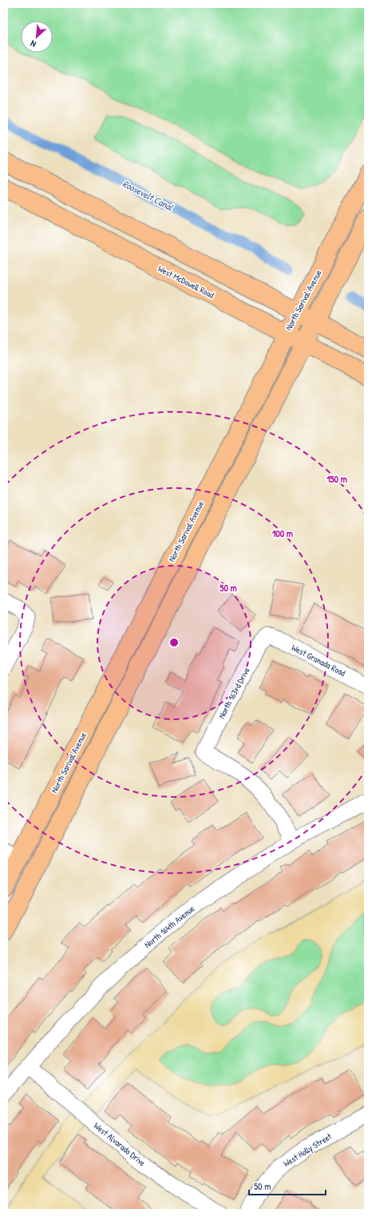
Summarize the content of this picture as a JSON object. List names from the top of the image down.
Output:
{
  "streets": {
    "main road": ["West McDowell Road", "North Sarival Avenue"],
    "street": [
      "West Granada Road",
      "North 163rd Drive",
      "North 164th Avenue",
      "West Alvarado Drive",
      "West Holly Street"
    ]
  },
  "crossings": [
    ["West McDowell Road", "North Sarival Avenue"],
    ["West Granada Road", "North 163rd Drive"],
    ["North 163rd Drive", "North 164th Avenue"],
    ["North 164th Avenue", "West Alvarado Drive"]
  ],
  "water": ["Roosevelt Canal"],
  "scale_bar": "50 m",
  "north": "bottom left",
  "rings": ["150 m", "100 m", "50 m"]
}
